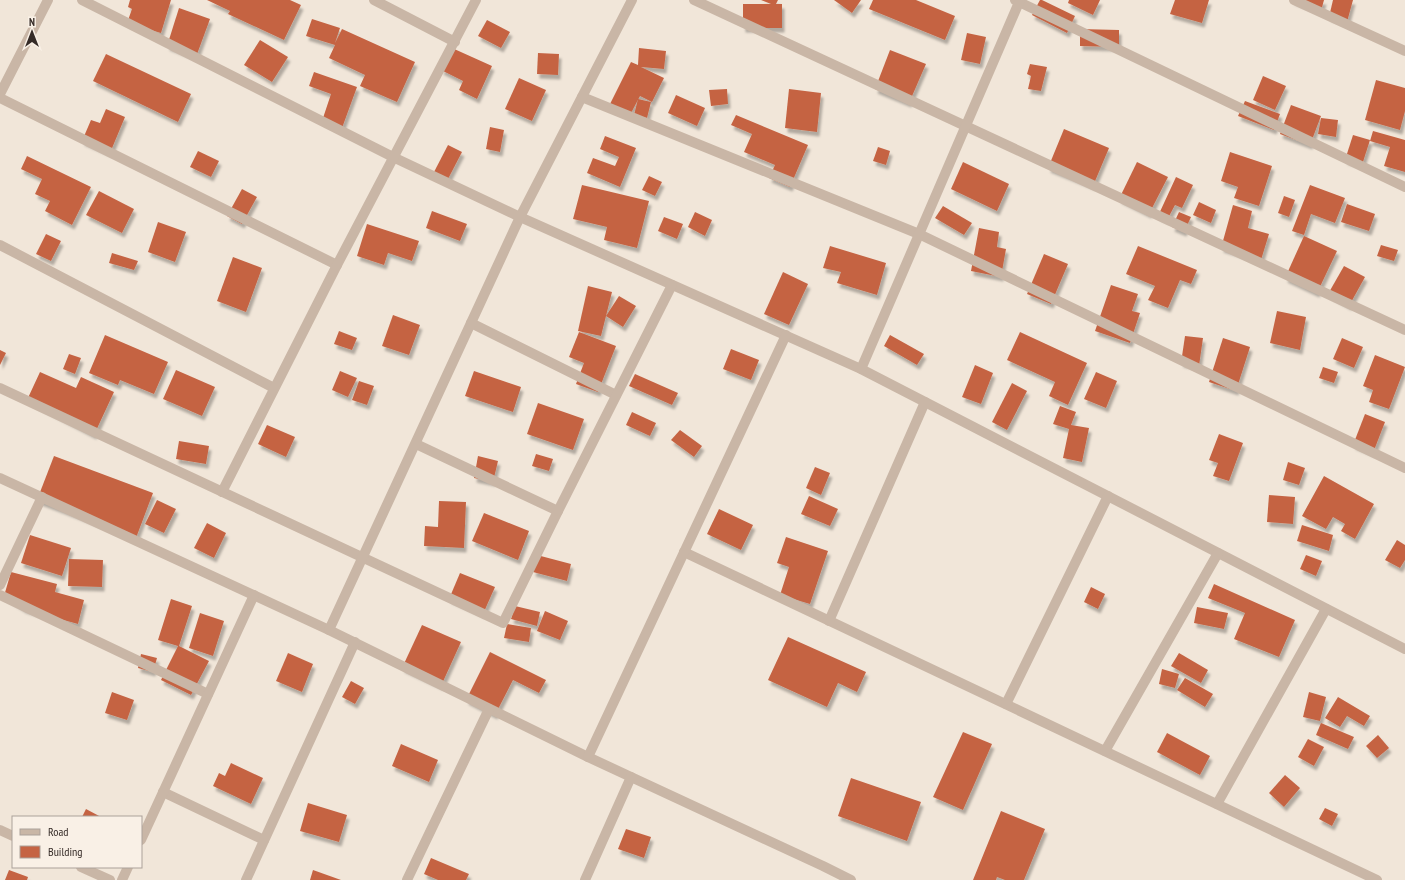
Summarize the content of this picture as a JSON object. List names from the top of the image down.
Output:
{
  "legend": ["Road", "Building"],
  "north": "top"
}
